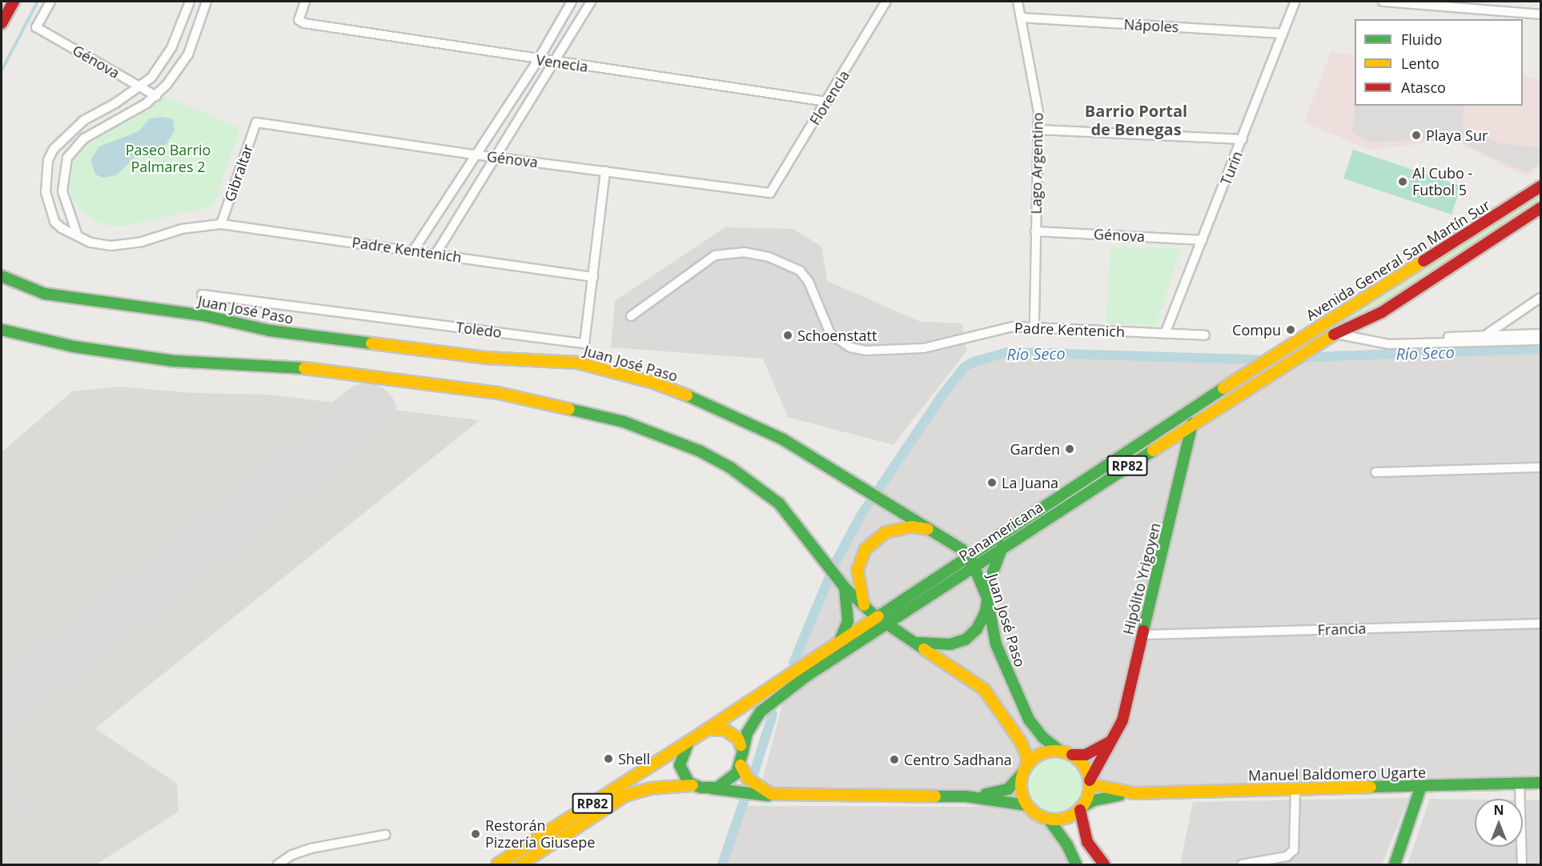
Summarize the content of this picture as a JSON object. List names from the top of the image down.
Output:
{
  "streets": {
    "main road": [
      "Avenida General San Martín Sur",
      "Juan José Paso",
      "RP82",
      "Panamericana",
      "Hipólito Yrigoyen",
      "Manuel Baldomero Ugarte"
    ],
    "street": [
      "Nápoles",
      "Génova",
      "Venecia",
      "Florencia",
      "Lago Argentino",
      "Turín",
      "Gibraltar",
      "Padre Kentenich",
      "Toledo",
      "Francia"
    ]
  },
  "crossings": [
    ["Nápoles", "Lago Argentino"],
    ["Nápoles", "Turín"],
    ["Génova", "Florencia"],
    ["Génova", "Lago Argentino"],
    ["Génova", "Turín"],
    ["Génova", "Gibraltar"],
    ["Génova", "Padre Kentenich"],
    ["Génova", "Toledo"],
    ["Venecia", "Florencia"],
    ["Lago Argentino", "Padre Kentenich"],
    ["Turín", "Padre Kentenich"],
    ["Gibraltar", "Padre Kentenich"],
    ["Padre Kentenich", "Toledo"],
    ["Avenida General San Martín Sur", "Panamericana"],
    ["Juan José Paso", "Panamericana"],
    ["Juan José Paso", "Hipólito Yrigoyen"],
    ["Juan José Paso", "Manuel Baldomero Ugarte"],
    ["RP82", "Panamericana"],
    ["Panamericana", "Hipólito Yrigoyen"],
    ["Hipólito Yrigoyen", "Francia"],
    ["Hipólito Yrigoyen", "Manuel Baldomero Ugarte"]
  ],
  "districts": ["Barrio Portal de Benegas"],
  "water": ["Río Seco"],
  "parks": ["Paseo Barrio Palmares 2"],
  "places": [
    "Playa Sur",
    "Al Cubo - Futbol 5",
    "Compu",
    "Schoenstatt",
    "Garden",
    "La Juana",
    "Shell",
    "Centro Sadhana",
    "Restorán Pizzería Giusepe"
  ],
  "legend": ["Fluido", "Lento", "Atasco"],
  "north": "top"
}
